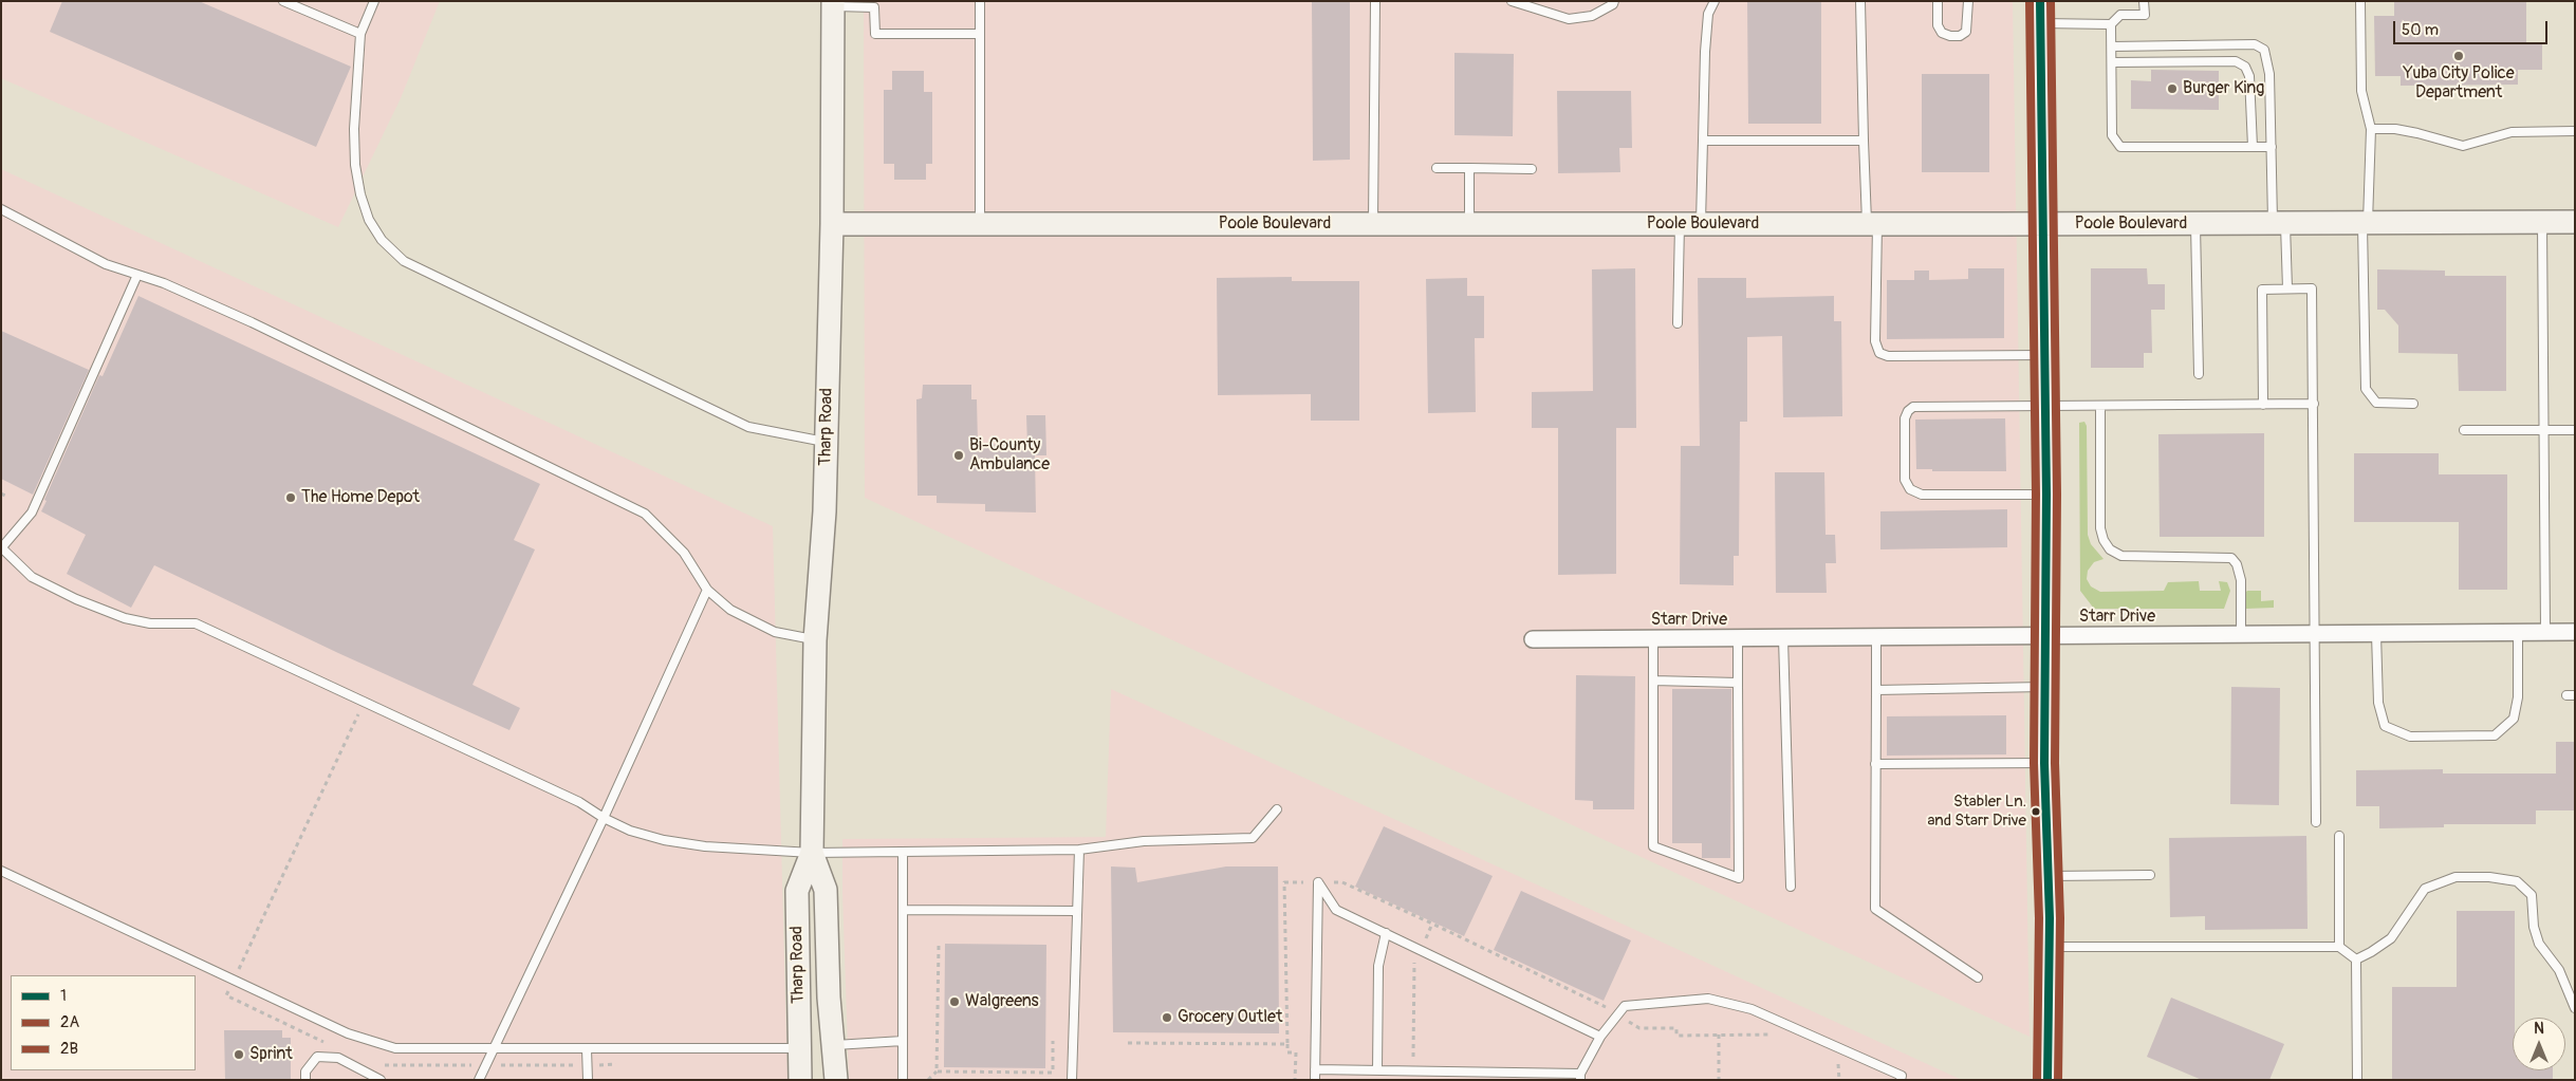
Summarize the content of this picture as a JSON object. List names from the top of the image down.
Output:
{
  "streets": {
    "street": ["Poole Boulevard", "Tharp Road", "Starr Drive"]
  },
  "crossings": [
    ["Poole Boulevard", "Tharp Road"]
  ],
  "places": [
    "Yuba City Police Department",
    "Burger King",
    "Bi-County Ambulance",
    "The Home Depot",
    "Stabler Ln. and Starr Drive",
    "Walgreens",
    "Grocery Outlet",
    "Sprint"
  ],
  "lines": ["transit line 1", "transit line 2A", "transit line 2B"],
  "legend": ["1", "2A", "2B"],
  "scale_bar": "50 m",
  "north": "top"
}
